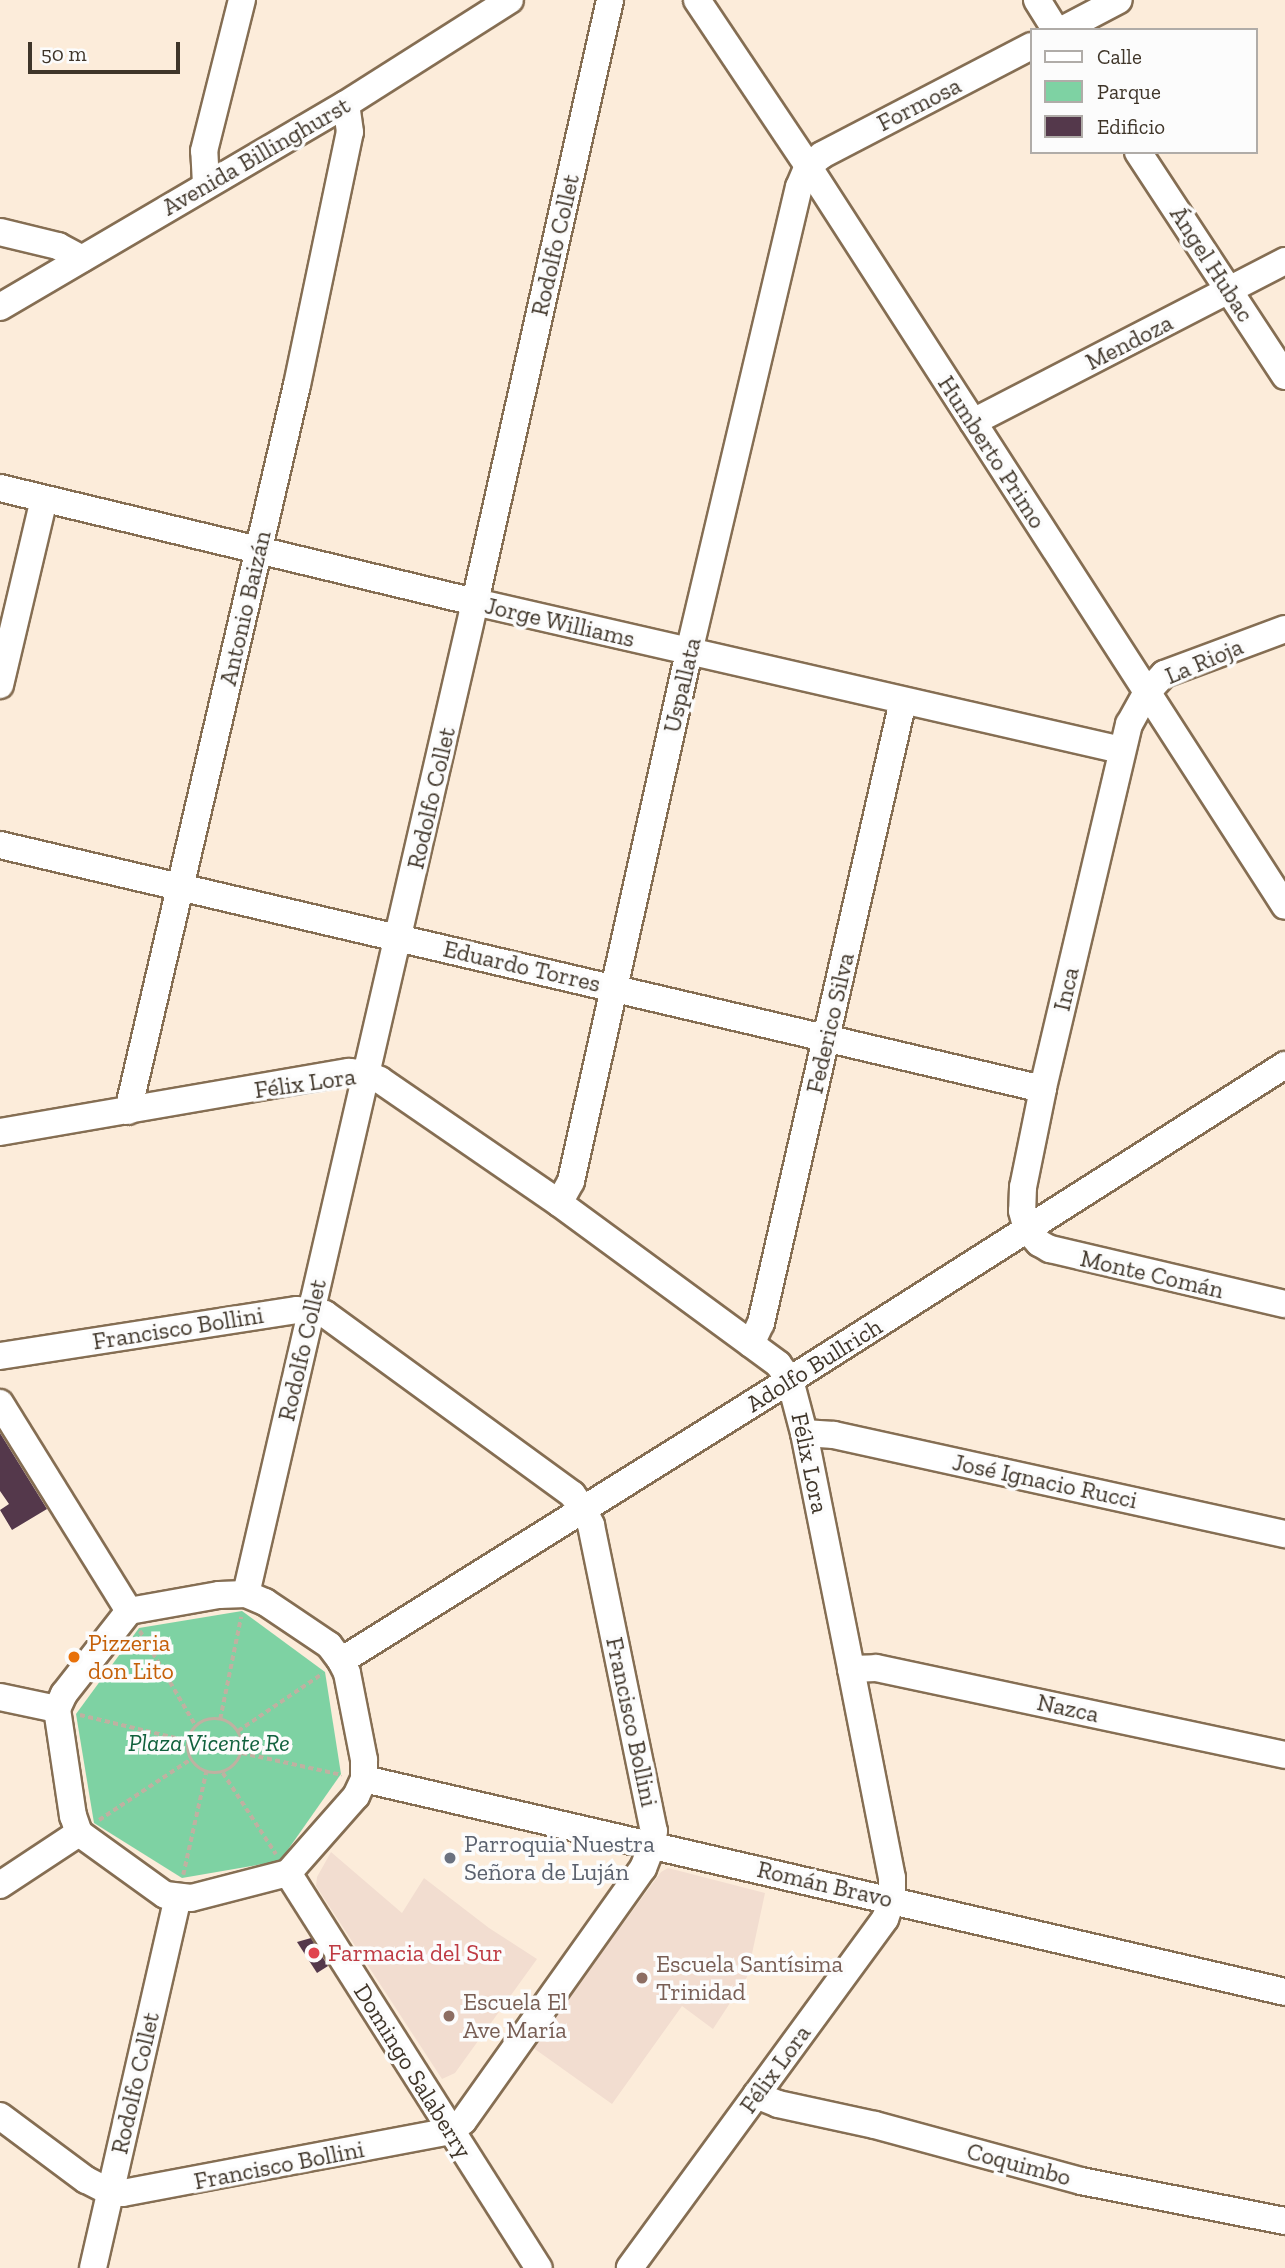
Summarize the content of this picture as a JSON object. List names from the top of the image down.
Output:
{
  "streets": {
    "street": [
      "Formosa",
      "Avenida Billinghurst",
      "Rodolfo Collet",
      "Ángel Hubac",
      "Mendoza",
      "Humberto Primo",
      "Antonio Baizán",
      "Jorge Williams",
      "La Rioja",
      "Uspallata",
      "Eduardo Torres",
      "Inca",
      "Federico Silva",
      "Félix Lora",
      "Monte Comán",
      "Francisco Bollini",
      "Adolfo Bullrich",
      "José Ignacio Rucci",
      "Nazca",
      "Román Bravo",
      "Domingo Salaberry",
      "Coquimbo"
    ]
  },
  "crossings": [
    ["Formosa", "Humberto Primo"],
    ["Formosa", "Uspallata"],
    ["Avenida Billinghurst", "Antonio Baizán"],
    ["Rodolfo Collet", "Jorge Williams"],
    ["Rodolfo Collet", "Eduardo Torres"],
    ["Rodolfo Collet", "Félix Lora"],
    ["Rodolfo Collet", "Francisco Bollini"],
    ["Ángel Hubac", "Mendoza"],
    ["Mendoza", "Humberto Primo"],
    ["Humberto Primo", "La Rioja"],
    ["Humberto Primo", "Uspallata"],
    ["Antonio Baizán", "Jorge Williams"],
    ["Antonio Baizán", "Eduardo Torres"],
    ["Antonio Baizán", "Félix Lora"],
    ["Jorge Williams", "La Rioja"],
    ["Jorge Williams", "Uspallata"],
    ["Jorge Williams", "Inca"],
    ["Jorge Williams", "Federico Silva"],
    ["La Rioja", "Inca"],
    ["Uspallata", "Eduardo Torres"],
    ["Uspallata", "Félix Lora"],
    ["Eduardo Torres", "Inca"],
    ["Eduardo Torres", "Federico Silva"],
    ["Inca", "Monte Comán"],
    ["Inca", "Adolfo Bullrich"],
    ["Federico Silva", "Félix Lora"],
    ["Félix Lora", "Adolfo Bullrich"],
    ["Félix Lora", "José Ignacio Rucci"],
    ["Félix Lora", "Nazca"],
    ["Félix Lora", "Román Bravo"],
    ["Félix Lora", "Coquimbo"],
    ["Monte Comán", "Adolfo Bullrich"],
    ["Francisco Bollini", "Adolfo Bullrich"],
    ["Francisco Bollini", "Román Bravo"],
    ["Francisco Bollini", "Domingo Salaberry"]
  ],
  "parks": ["Plaza Vicente Re"],
  "places": [
    "Pizzeria don Lito",
    "Parroquia Nuestra Señora de Luján",
    "Farmacia del Sur",
    "Escuela Santísima Trinidad",
    "Escuela El Ave María"
  ],
  "legend": ["Calle", "Parque", "Edificio"],
  "scale_bar": "50 m"
}
